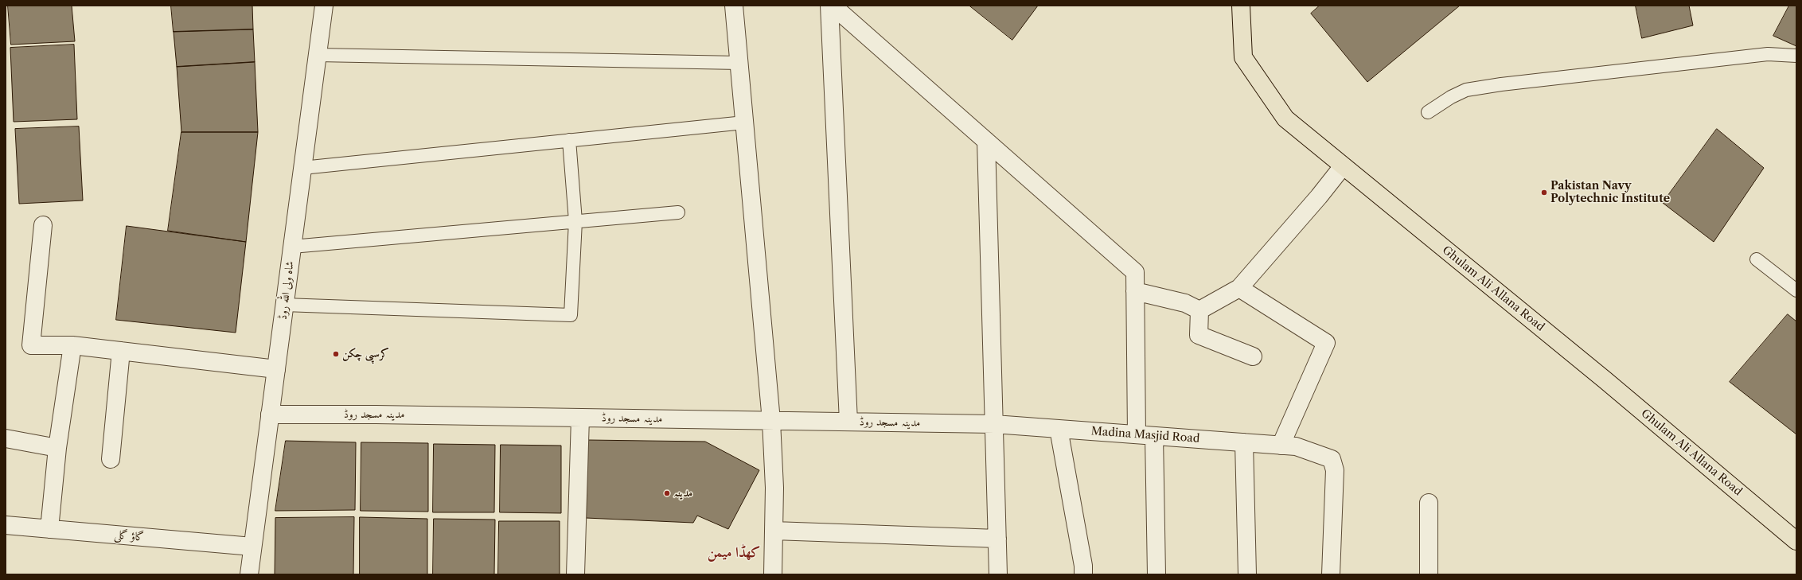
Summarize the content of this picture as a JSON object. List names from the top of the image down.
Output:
{
  "streets": {
    "main road": ["Ghulam Ali Allana Road"],
    "street": [
      "شاہ ولی اللہ روڈ",
      "مدینہ مسجد روڈ",
      "Madina Masjid Road",
      "گاؤ گلی"
    ]
  },
  "crossings": [
    ["شاہ ولی اللہ روڈ", "مدینہ مسجد روڈ"],
    ["شاہ ولی اللہ روڈ", "گاؤ گلی"],
    ["مدینہ مسجد روڈ", "Madina Masjid Road"]
  ],
  "districts": ["کھڈا میمن"],
  "places": ["Pakistan Navy Polytechnic Institute", "کرسپی چکن", "مدینہ"]
}
